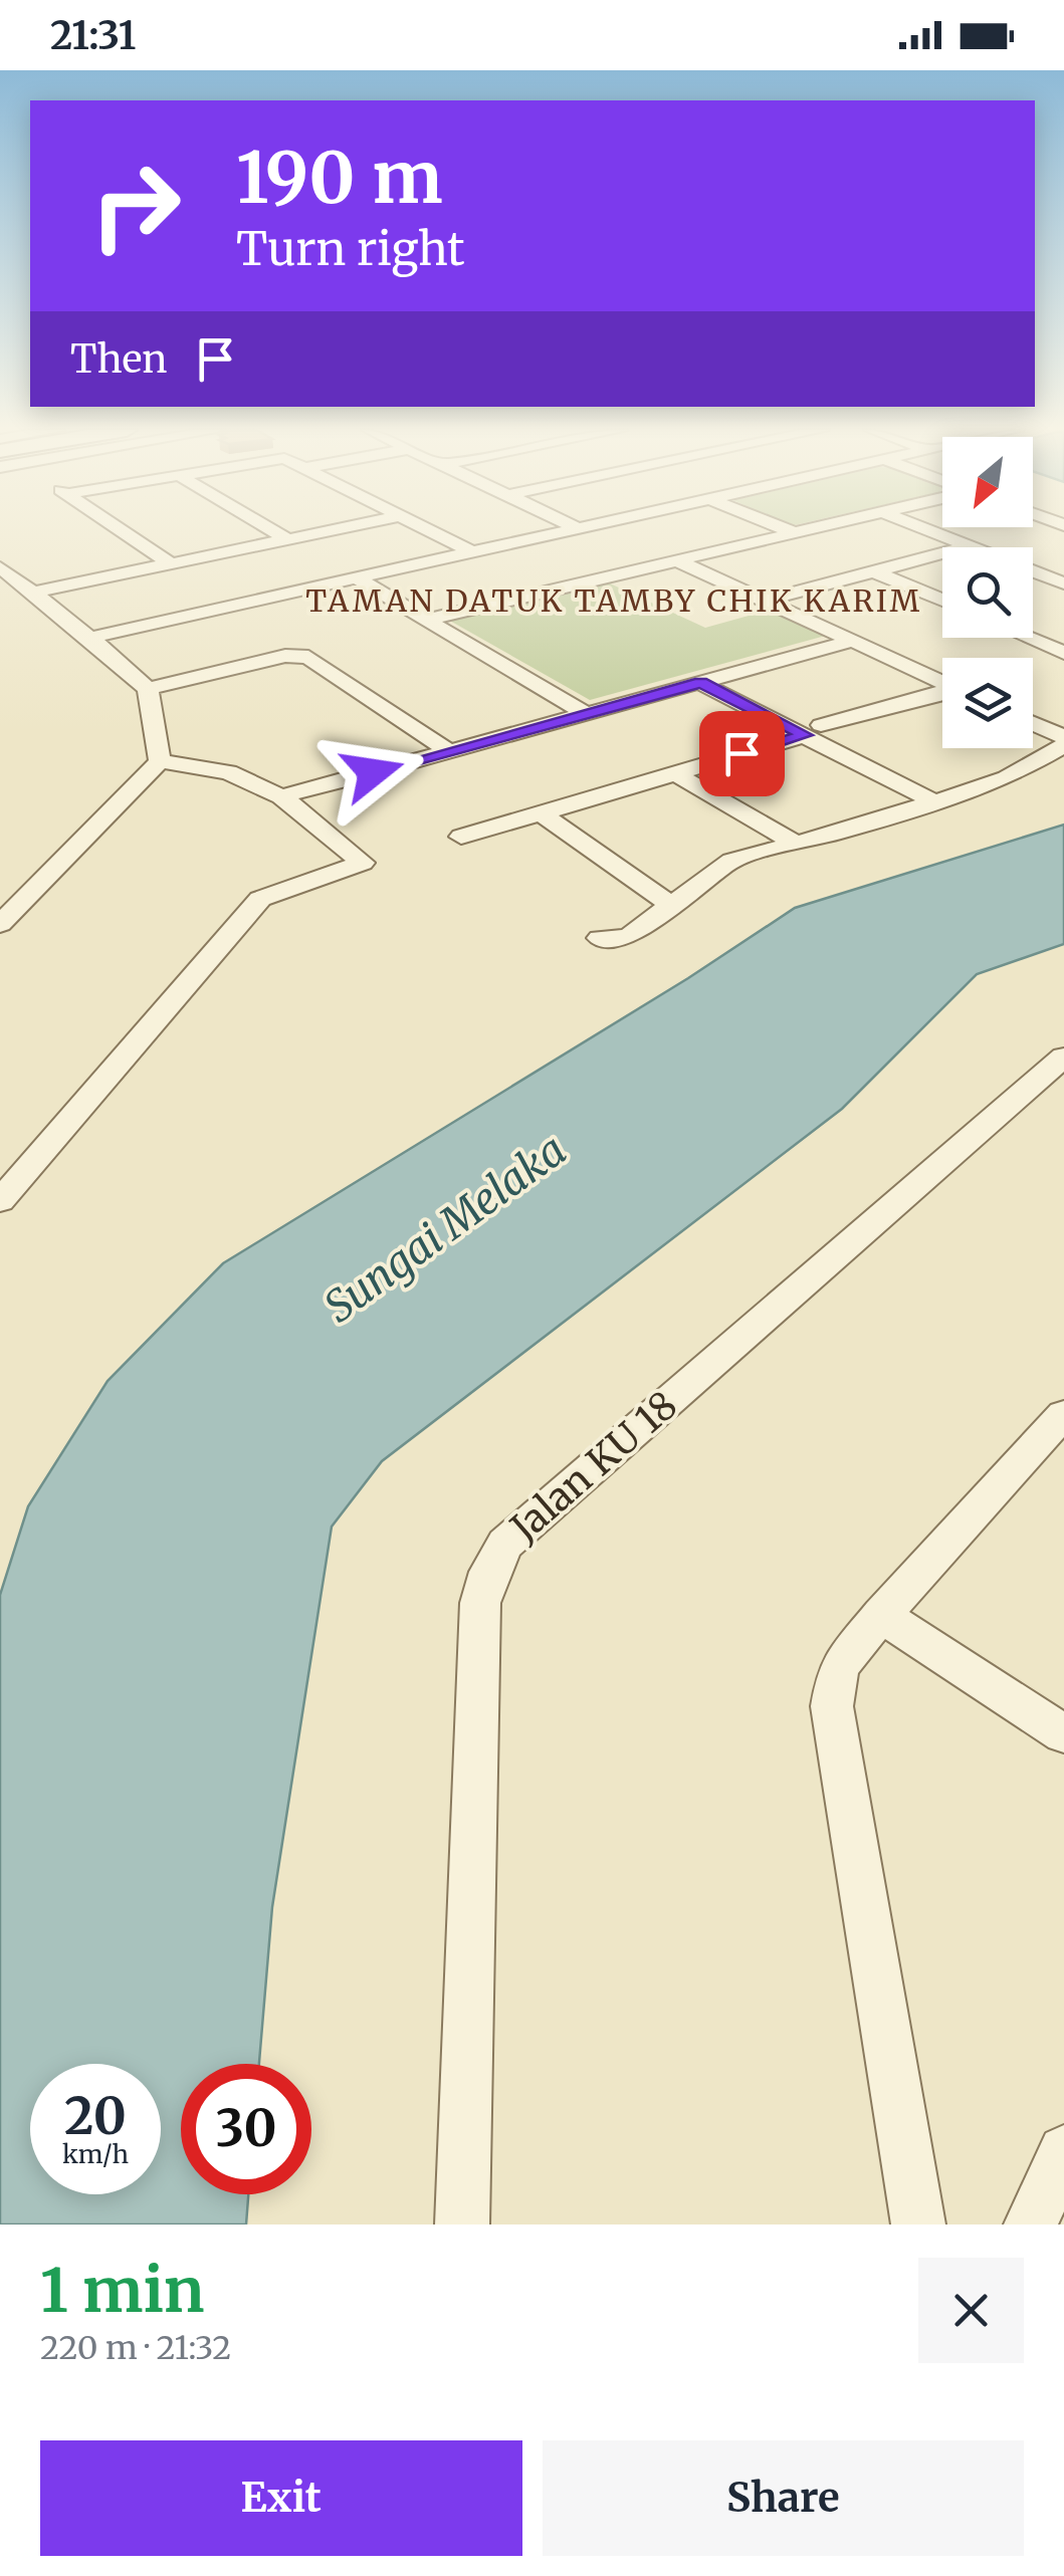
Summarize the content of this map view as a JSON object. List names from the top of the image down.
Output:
{
  "streets": {
    "street": ["Jalan KU 18"]
  },
  "districts": ["TAMAN DATUK TAMBY CHIK KARIM"],
  "water": ["Sungai Melaka"],
  "north": "bottom left",
  "page": {
    "status": "21:31",
    "turn": ["190 m", "Turn right"],
    "then": "Then",
    "speed": "20 km/h",
    "limit": "30",
    "heading": ["1 min", "220 m · 21:32"],
    "buttons": ["Exit", "Share"]
  }
}
